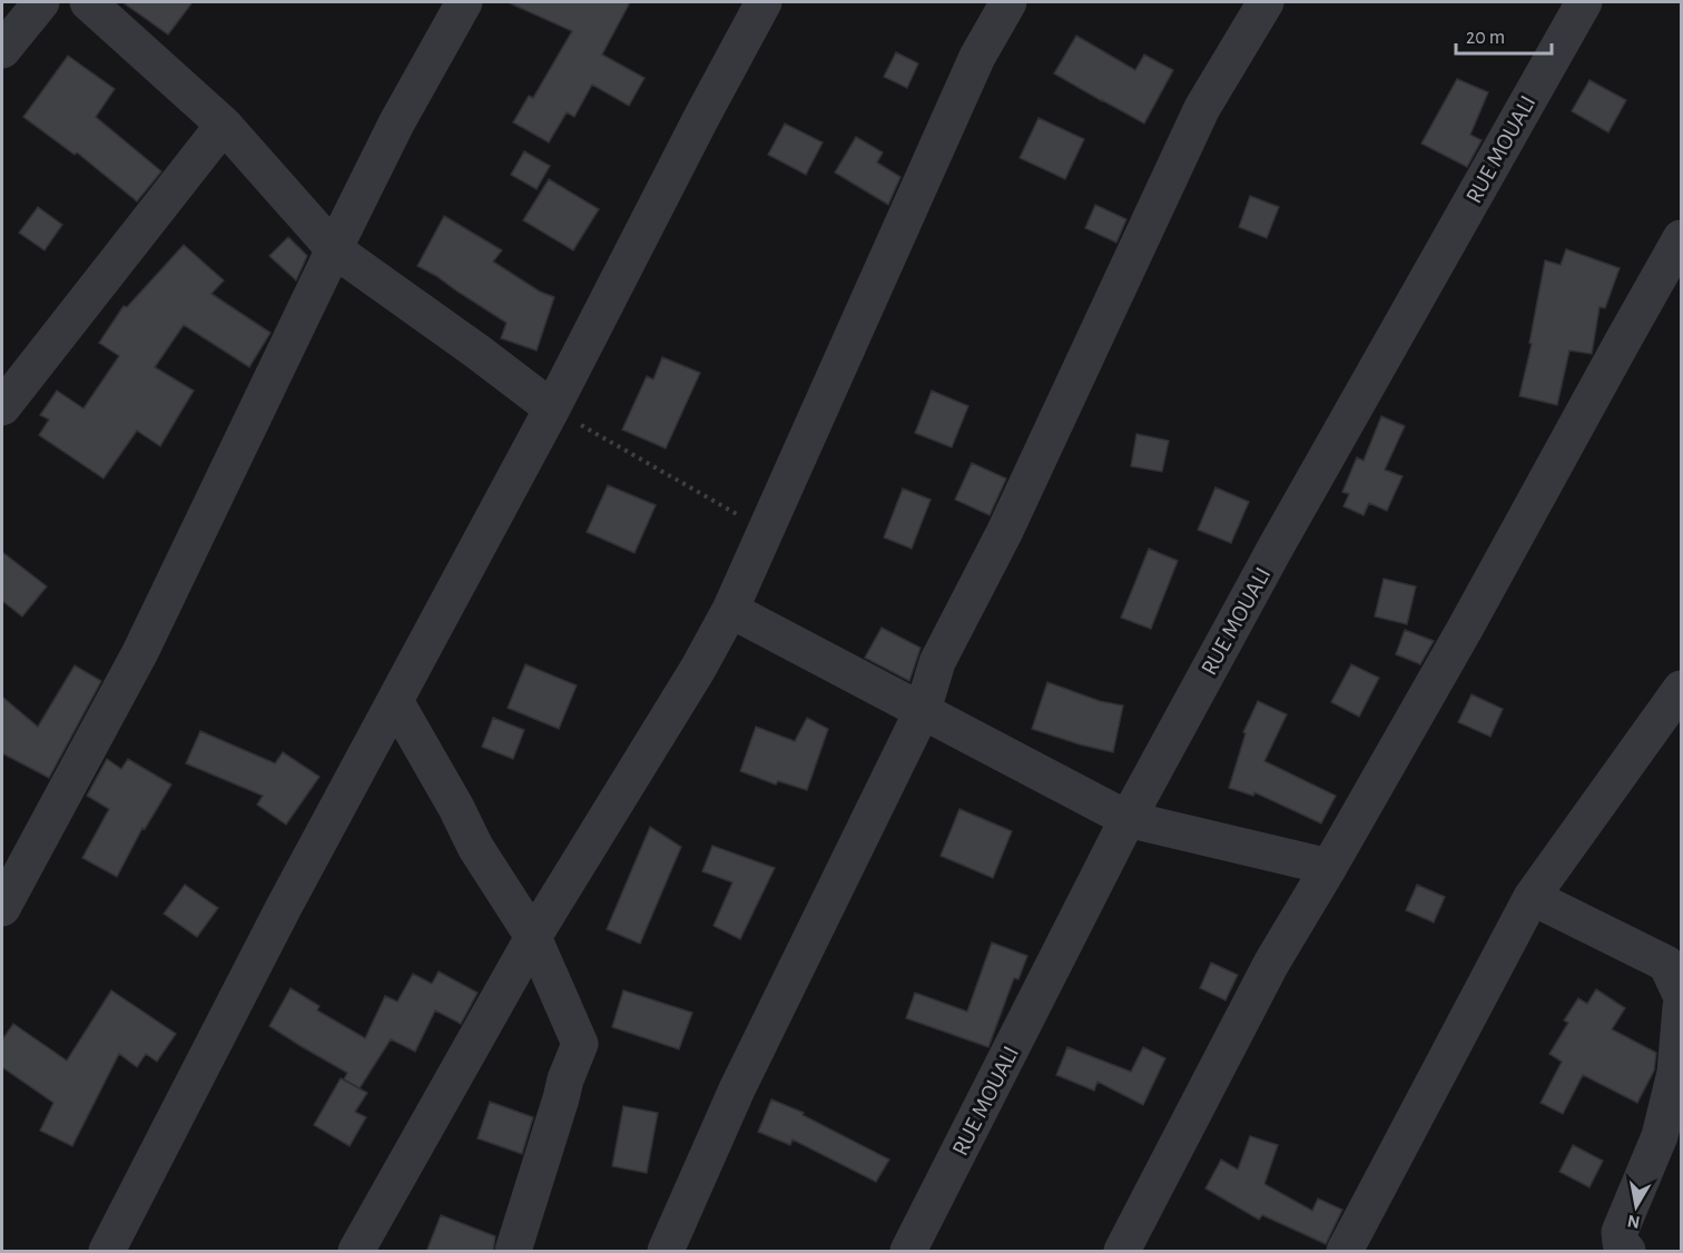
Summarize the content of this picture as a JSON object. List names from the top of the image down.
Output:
{
  "streets": {
    "street": ["RUE MOUALI"]
  },
  "scale_bar": "20 m",
  "north": "bottom"
}
